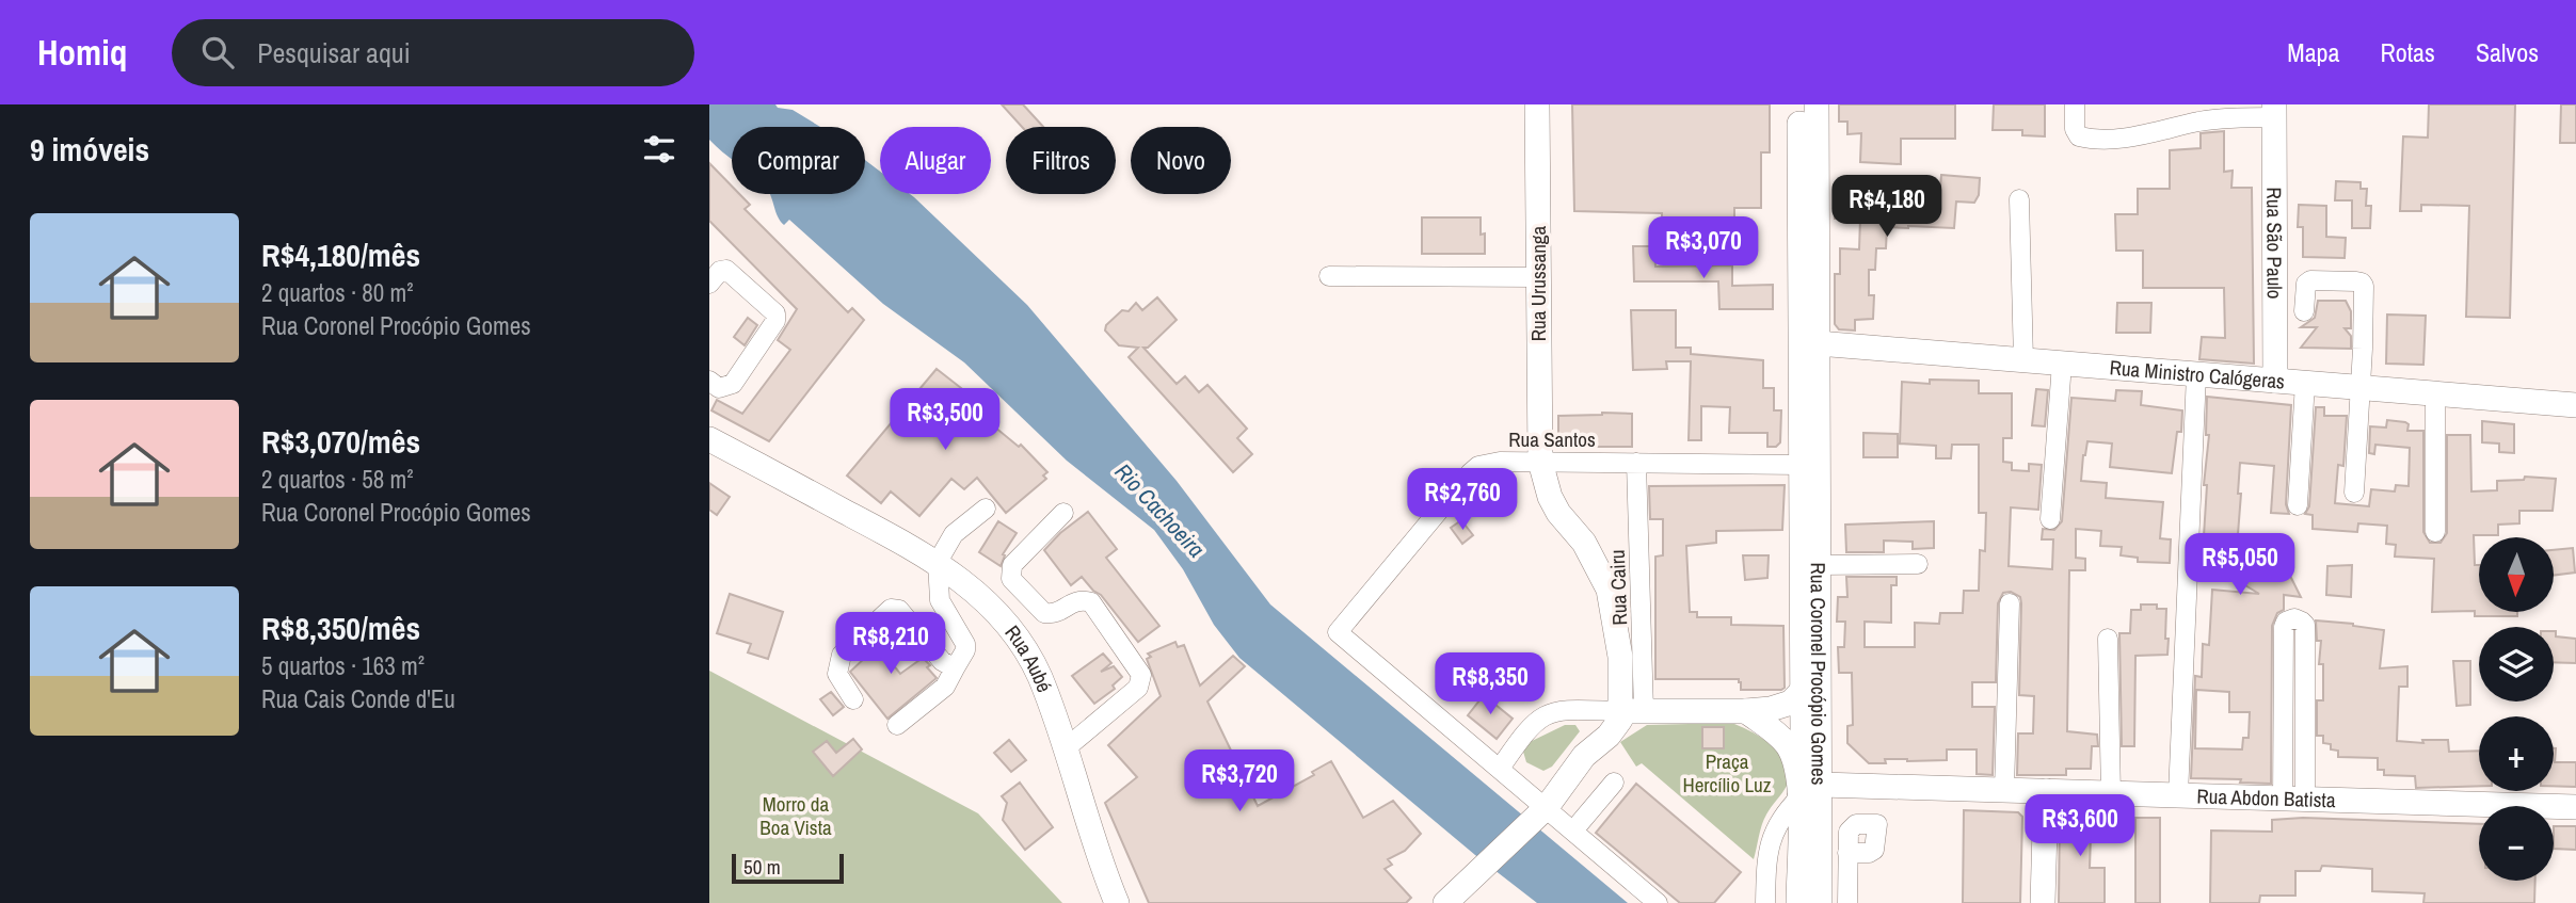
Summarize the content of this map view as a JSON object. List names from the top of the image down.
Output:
{
  "streets": {
    "main road": [
      "Rua São Paulo",
      "Rua Urussanga",
      "Rua Ministro Calógeras",
      "Rua Aubé",
      "Rua Coronel Procópio Gomes",
      "Rua Abdon Batista"
    ],
    "street": ["Rua Santos", "Rua Cairu"]
  },
  "crossings": [
    ["Rua São Paulo", "Rua Ministro Calógeras"],
    ["Rua Urussanga", "Rua Santos"],
    ["Rua Urussanga", "Rua Cairu"],
    ["Rua Ministro Calógeras", "Rua Coronel Procópio Gomes"],
    ["Rua Santos", "Rua Cairu"],
    ["Rua Santos", "Rua Coronel Procópio Gomes"],
    ["Rua Coronel Procópio Gomes", "Rua Abdon Batista"]
  ],
  "water": ["Rio Cachoeira"],
  "parks": ["Praça Hercílio Luz", "Morro da Boa Vista"],
  "scale_bar": "50 m",
  "north": "bottom",
  "page": {
    "header": "Homiq",
    "search": "Pesquisar aqui",
    "nav": ["Mapa", "Rotas", "Salvos"],
    "heading": "9 imóveis",
    "chip": [
      "Comprar",
      "Alugar",
      "Filtros",
      "Novo"
    ],
    "price": [
      "R$4,180",
      "R$3,070",
      "R$3,500",
      "R$2,760",
      "R$5,050",
      "R$8,210",
      "R$8,350",
      "R$3,720",
      "R$3,600"
    ],
    "list": [
      {
        "name": "R$4,180/mês",
        "note": "2 quartos · 80 m² · Rua Coronel Procópio Gomes"
      },
      {
        "name": "R$3,070/mês",
        "note": "2 quartos · 58 m² · Rua Coronel Procópio Gomes"
      },
      {
        "name": "R$8,350/mês",
        "note": "5 quartos · 163 m² · Rua Cais Conde d'Eu"
      }
    ],
    "map_buttons": ["+", "−"],
    "scale": "50 m"
  }
}
